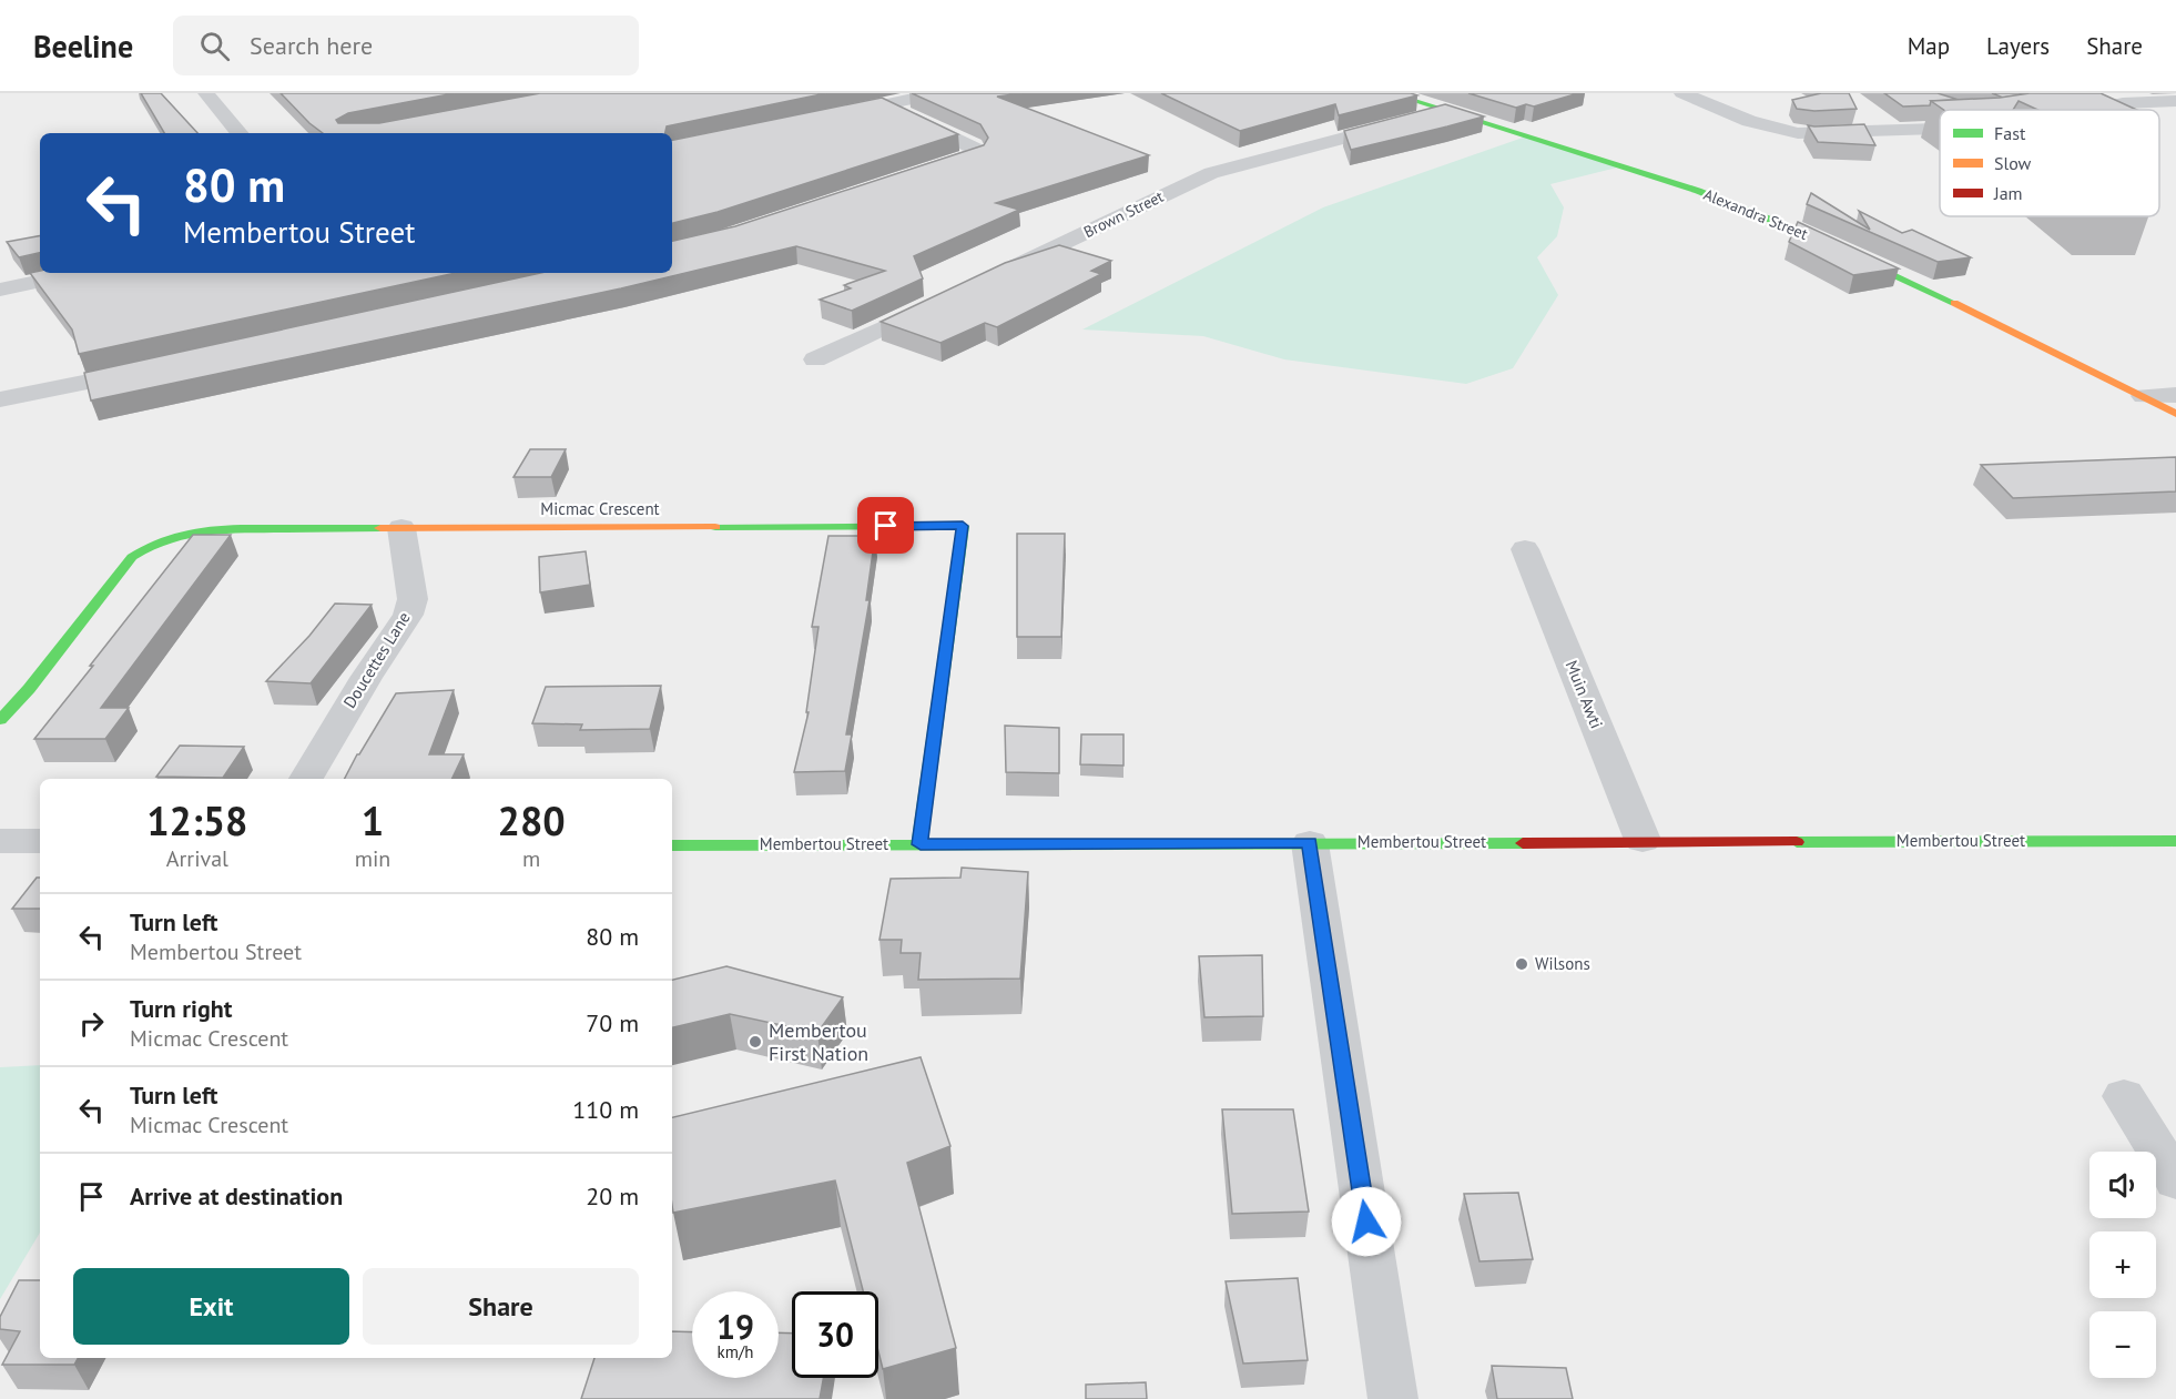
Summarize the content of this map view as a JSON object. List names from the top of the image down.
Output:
{
  "streets": {
    "street": [
      "Brown Street",
      "Alexandra Street",
      "Micmac Crescent",
      "Doucettes Lane",
      "Muin Awti",
      "Membertou Street"
    ]
  },
  "crossings": [
    ["Brown Street", "Alexandra Street"],
    ["Micmac Crescent", "Doucettes Lane"],
    ["Micmac Crescent", "Membertou Street"],
    ["Muin Awti", "Membertou Street"]
  ],
  "places": ["Wilsons", "Membertou First Nation"],
  "legend": ["Fast", "Slow", "Jam"],
  "page": {
    "header": "Beeline",
    "search": "Search here",
    "nav": ["Map", "Layers", "Share"],
    "turn": ["80 m", "Membertou Street"],
    "eta": [
      "12:58",
      "Arrival",
      "1",
      "min",
      "280",
      "m"
    ],
    "list": [
      {
        "name": "Turn left",
        "note": "Membertou Street",
        "value": "80 m"
      },
      {
        "name": "Turn right",
        "note": "Micmac Crescent",
        "value": "70 m"
      },
      {
        "name": "Turn left",
        "note": "Micmac Crescent",
        "value": "110 m"
      },
      {
        "name": "Arrive at destination",
        "value": "20 m"
      }
    ],
    "map_buttons": ["+", "−"],
    "buttons": ["Exit", "Share"],
    "speed": "19 km/h",
    "limit": "30"
  }
}
